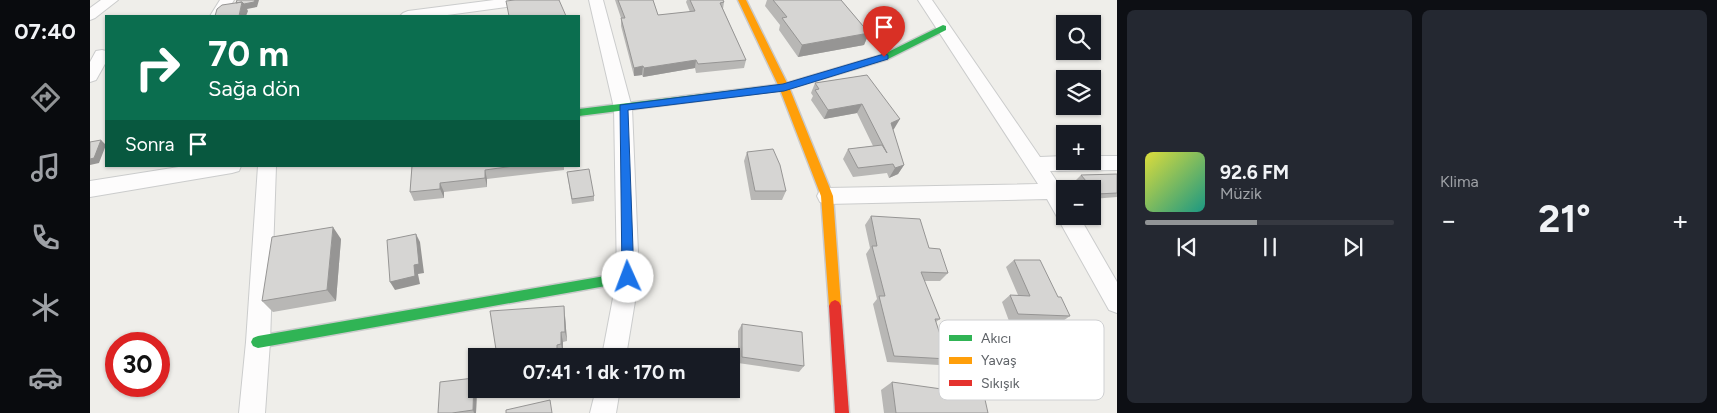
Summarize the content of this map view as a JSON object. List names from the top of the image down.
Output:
{
  "legend": ["Akıcı", "Yavaş", "Sıkışık"],
  "page": {
    "tabs": "07:40",
    "tile": "Klima",
    "map_buttons": ["+", "−"],
    "turn": ["70 m", "Sağa dön"],
    "then": "Sonra",
    "song": ["92.6 FM", "Müzik"],
    "heat": ["−", "21°", "+"],
    "limit": "30",
    "trip": "07:41 · 1 dk · 170 m"
  }
}
